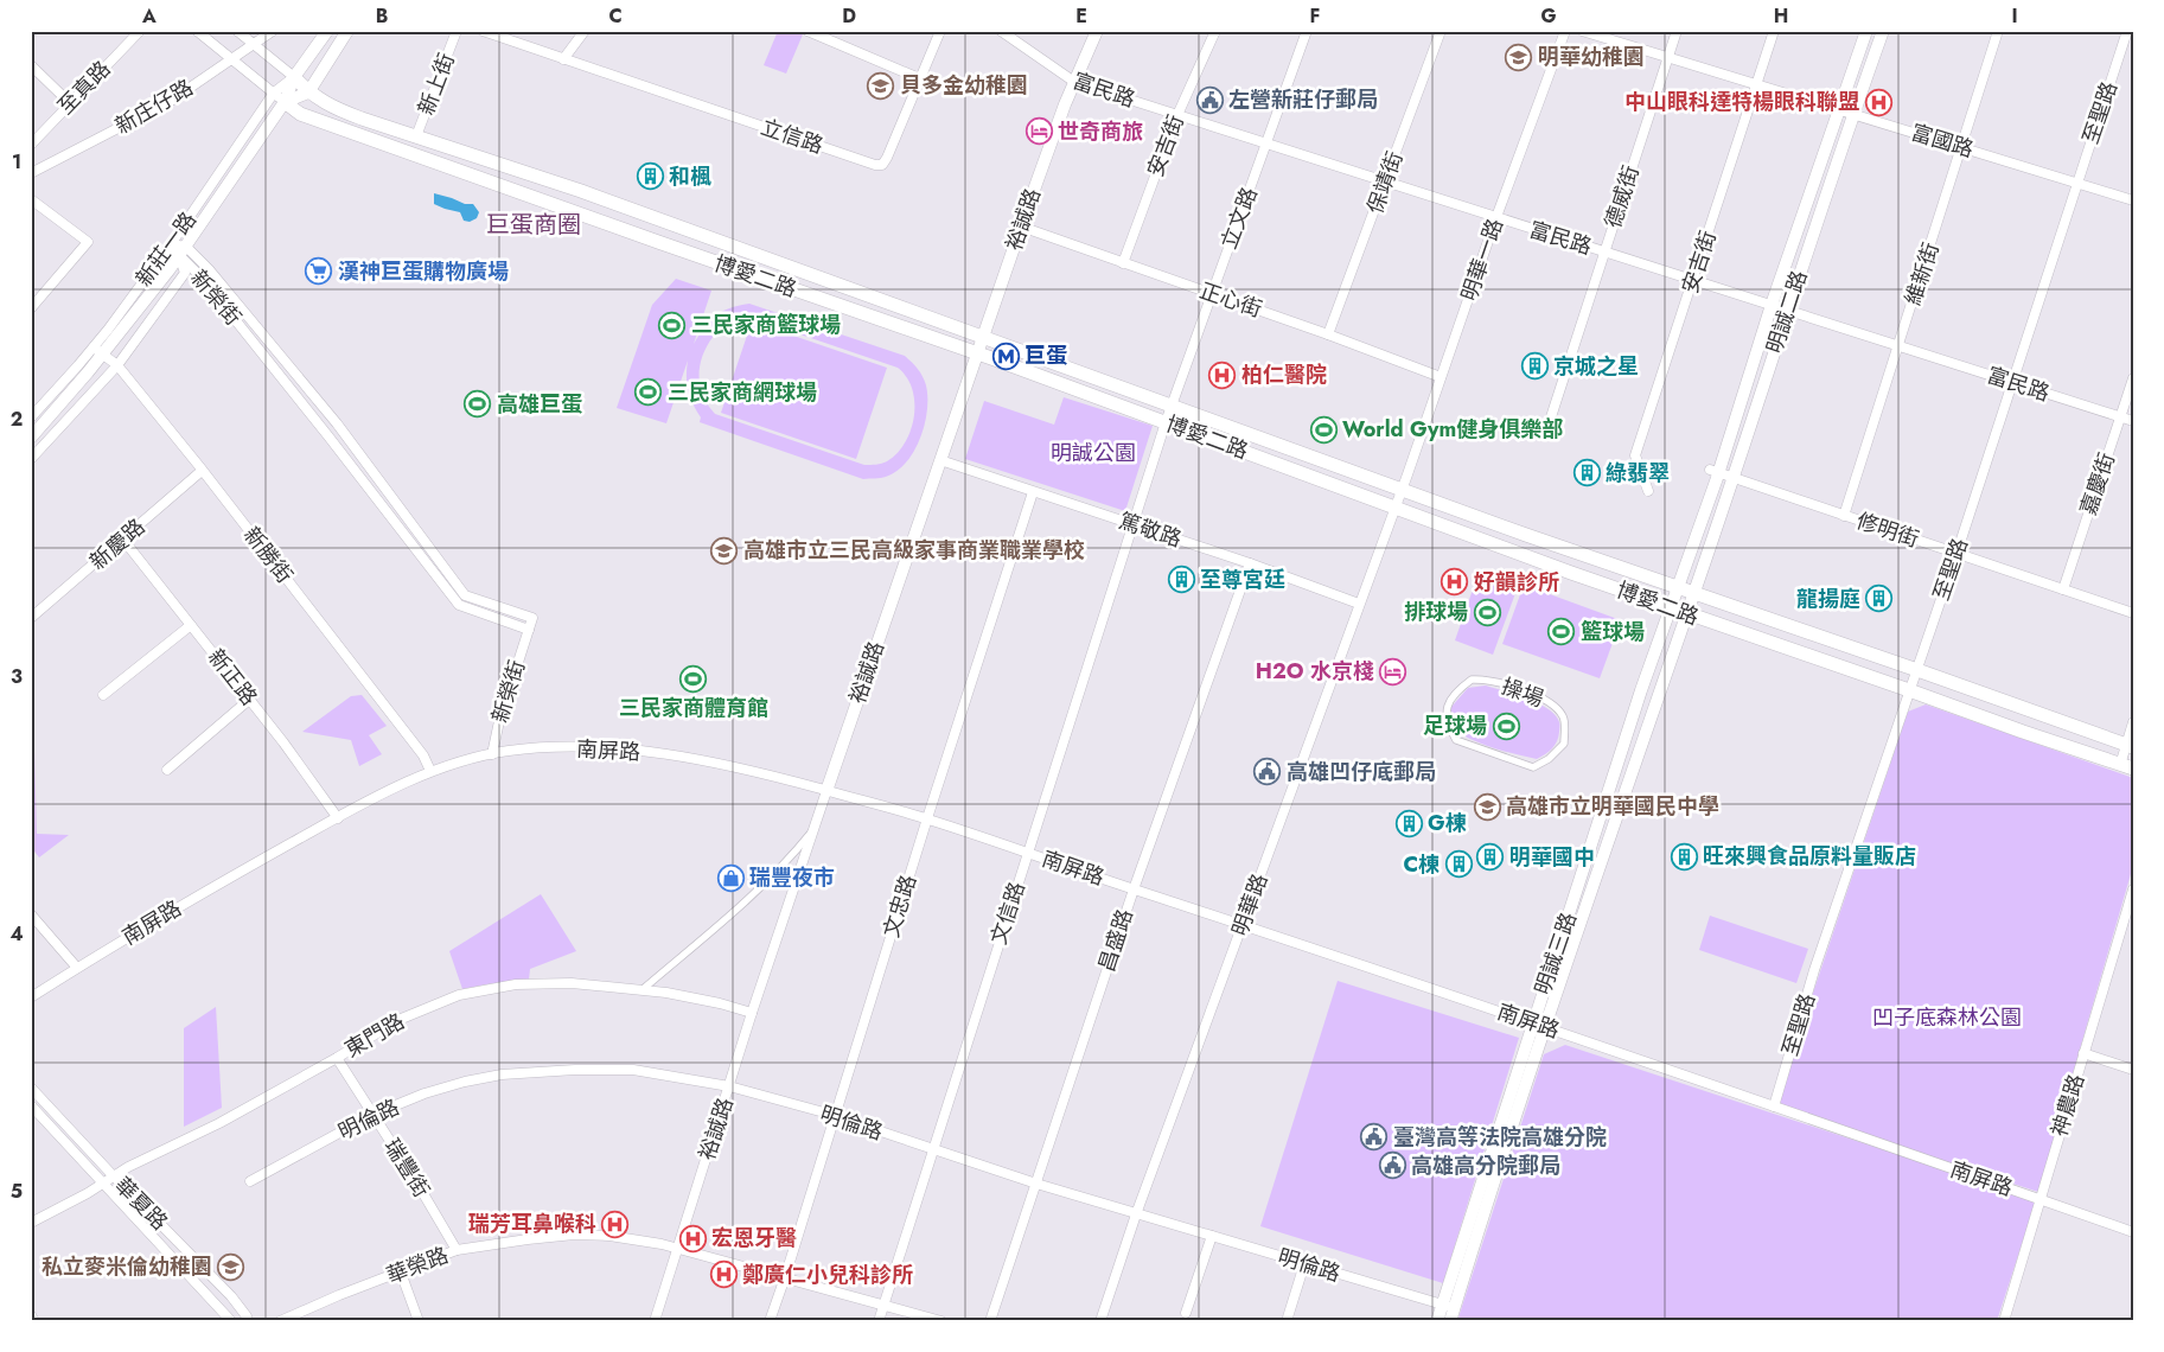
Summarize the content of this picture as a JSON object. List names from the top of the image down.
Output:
{
  "streets": {
    "main road": ["博愛二路"],
    "street": [
      "新上街",
      "至真路",
      "富民路",
      "新庄仔路",
      "至聖路",
      "立信路",
      "富國路",
      "安吉街",
      "保靖街",
      "德威街",
      "立文路",
      "裕誠路",
      "新莊一路",
      "明華一路",
      "維新街",
      "新榮街",
      "正心街",
      "明誠二路",
      "嘉慶街",
      "篤敬路",
      "修明街",
      "新慶路",
      "新勝街",
      "新正路",
      "操場",
      "南屏路",
      "明華路",
      "文忠路",
      "文信路",
      "昌盛路",
      "明誠三路",
      "東門路",
      "神農路",
      "明倫路",
      "瑞豐街",
      "華夏路",
      "華榮路"
    ]
  },
  "crossings": [
    ["新上街", "博愛二路"],
    ["富民路", "至聖路"],
    ["富民路", "安吉街"],
    ["富民路", "保靖街"],
    ["富民路", "德威街"],
    ["富民路", "立文路"],
    ["富民路", "裕誠路"],
    ["富民路", "明華一路"],
    ["富民路", "維新街"],
    ["富民路", "明誠二路"],
    ["富民路", "嘉慶街"],
    ["至聖路", "富國路"],
    ["至聖路", "博愛二路"],
    ["至聖路", "修明街"],
    ["至聖路", "南屏路"],
    ["富國路", "安吉街"],
    ["富國路", "德威街"],
    ["富國路", "維新街"],
    ["富國路", "明誠二路"],
    ["安吉街", "正心街"],
    ["保靖街", "正心街"],
    ["立文路", "博愛二路"],
    ["立文路", "正心街"],
    ["立文路", "文信路"],
    ["裕誠路", "博愛二路"],
    ["裕誠路", "正心街"],
    ["裕誠路", "篤敬路"],
    ["裕誠路", "南屏路"],
    ["裕誠路", "東門路"],
    ["裕誠路", "明倫路"],
    ["裕誠路", "華榮路"],
    ["新莊一路", "博愛二路"],
    ["新莊一路", "新榮街"],
    ["新莊一路", "新勝街"],
    ["明華一路", "博愛二路"],
    ["明華一路", "正心街"],
    ["明華一路", "明華路"],
    ["維新街", "修明街"],
    ["博愛二路", "明誠二路"],
    ["博愛二路", "明華路"],
    ["博愛二路", "文信路"],
    ["博愛二路", "明誠三路"],
    ["新榮街", "南屏路"],
    ["明誠二路", "修明街"],
    ["明誠二路", "明誠三路"],
    ["嘉慶街", "修明街"],
    ["篤敬路", "明華路"],
    ["篤敬路", "文忠路"],
    ["篤敬路", "文信路"],
    ["篤敬路", "昌盛路"],
    ["新慶路", "新勝街"],
    ["新慶路", "新正路"],
    ["新勝街", "南屏路"],
    ["新正路", "南屏路"],
    ["南屏路", "明華路"],
    ["南屏路", "文忠路"],
    ["南屏路", "文信路"],
    ["南屏路", "昌盛路"],
    ["南屏路", "明誠三路"],
    ["南屏路", "神農路"],
    ["明華路", "明倫路"],
    ["文忠路", "明倫路"],
    ["文忠路", "華榮路"],
    ["文信路", "明倫路"],
    ["文信路", "華榮路"],
    ["昌盛路", "明倫路"],
    ["明誠三路", "明倫路"],
    ["東門路", "瑞豐街"],
    ["東門路", "華夏路"],
    ["明倫路", "瑞豐街"],
    ["瑞豐街", "華榮路"]
  ],
  "districts": ["巨蛋商圈"],
  "parks": ["明誠公園", "凹子底森林公園"],
  "places": {
    "school or university": [
      "明華幼稚園",
      "貝多金幼稚園",
      "高雄市立三民高級家事商業職業學校",
      "高雄市立明華國民中學",
      "私立麥米倫幼稚園"
    ],
    "public building": [
      "左營新莊仔郵局",
      "高雄凹仔底郵局",
      "臺灣高等法院高雄分院",
      "高雄高分院郵局"
    ],
    "hospital": [
      "中山眼科達特楊眼科聯盟",
      "柏仁醫院",
      "好韻診所",
      "瑞芳耳鼻喉科",
      "宏恩牙醫",
      "鄭廣仁小兒科診所"
    ],
    "hotel": ["世奇商旅", "H2O 水京棧"],
    "building": [
      "和楓",
      "京城之星",
      "綠翡翠",
      "至尊宮廷",
      "龍揚庭",
      "G棟",
      "旺來興食品原料量販店",
      "明華國中",
      "C棟"
    ],
    "supermarket": ["漢神巨蛋購物廣場"],
    "sports": [
      "三民家商籃球場",
      "三民家商網球場",
      "高雄巨蛋",
      "World Gym健身俱樂部",
      "排球場",
      "籃球場",
      "三民家商體育館",
      "足球場"
    ],
    "metro station": ["巨蛋"],
    "shop": ["瑞豐夜市"]
  },
  "grid": {
    "columns": [
      "A",
      "B",
      "C",
      "D",
      "E",
      "F",
      "G",
      "H",
      "I"
    ],
    "rows": [
      "1",
      "2",
      "3",
      "4",
      "5"
    ]
  }
}
